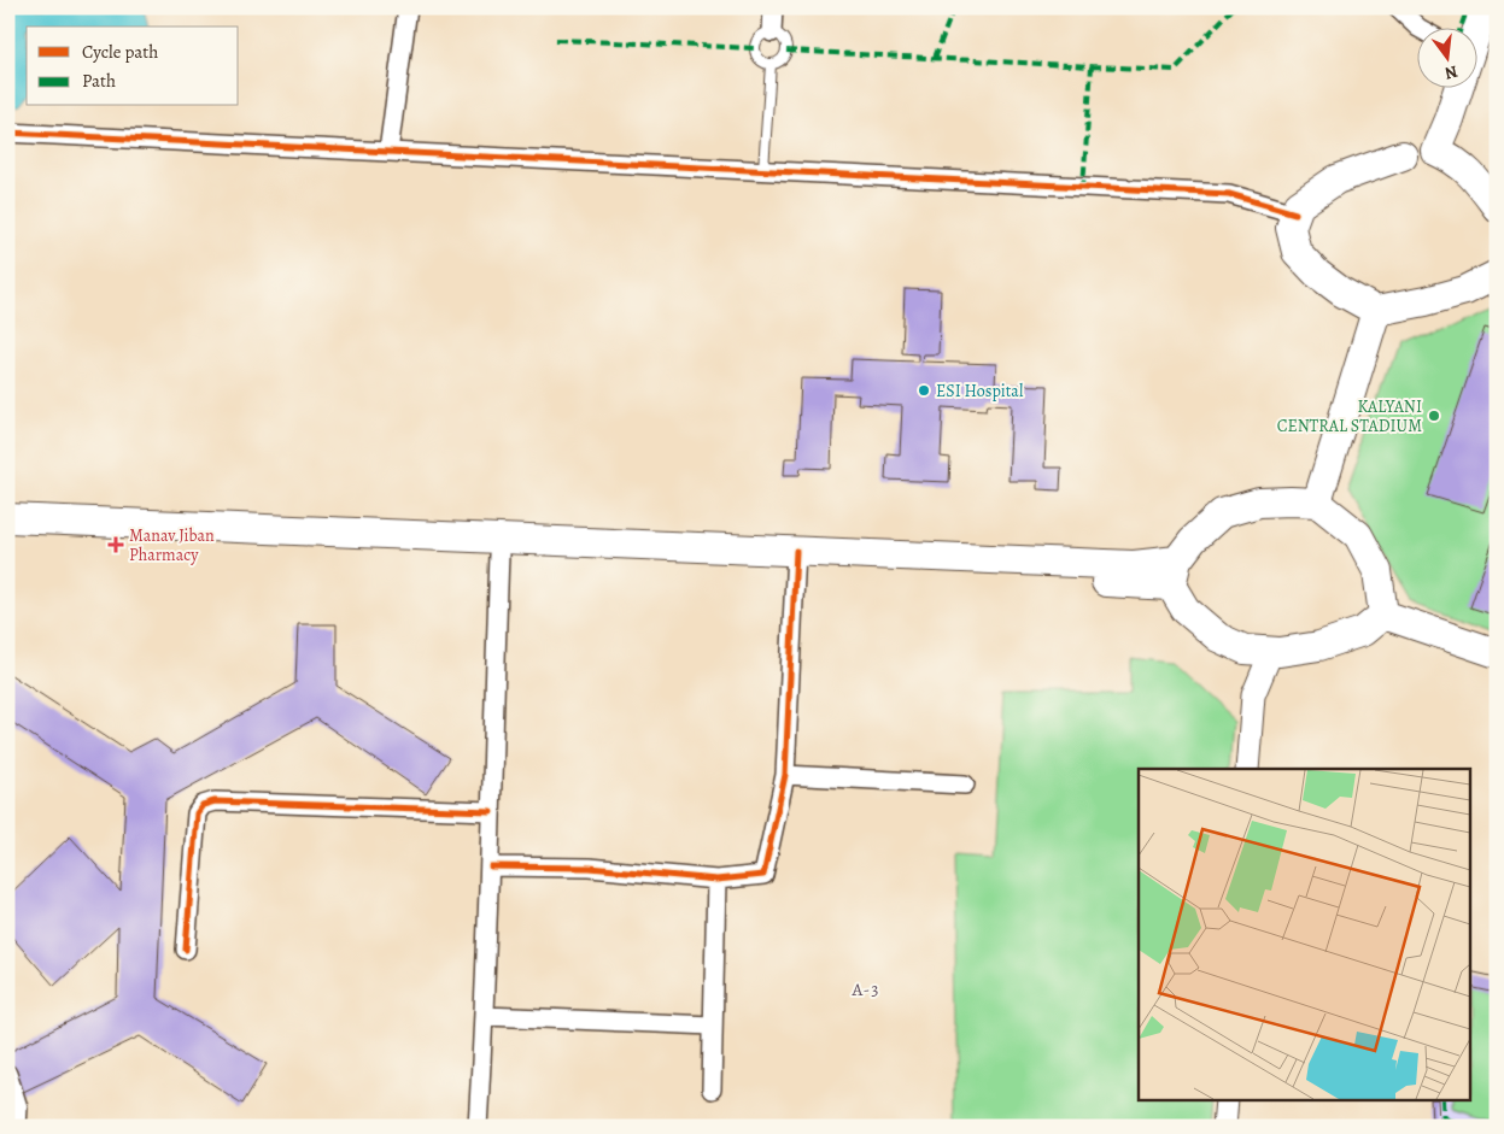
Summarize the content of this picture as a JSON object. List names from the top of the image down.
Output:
{
  "districts": ["A-3"],
  "places": {
    "other": ["ESI Hospital", "KALYANI CENTRAL STADIUM"],
    "health": ["Manav Jiban Pharmacy"]
  },
  "legend": ["Cycle path", "Path"],
  "north": "bottom"
}
